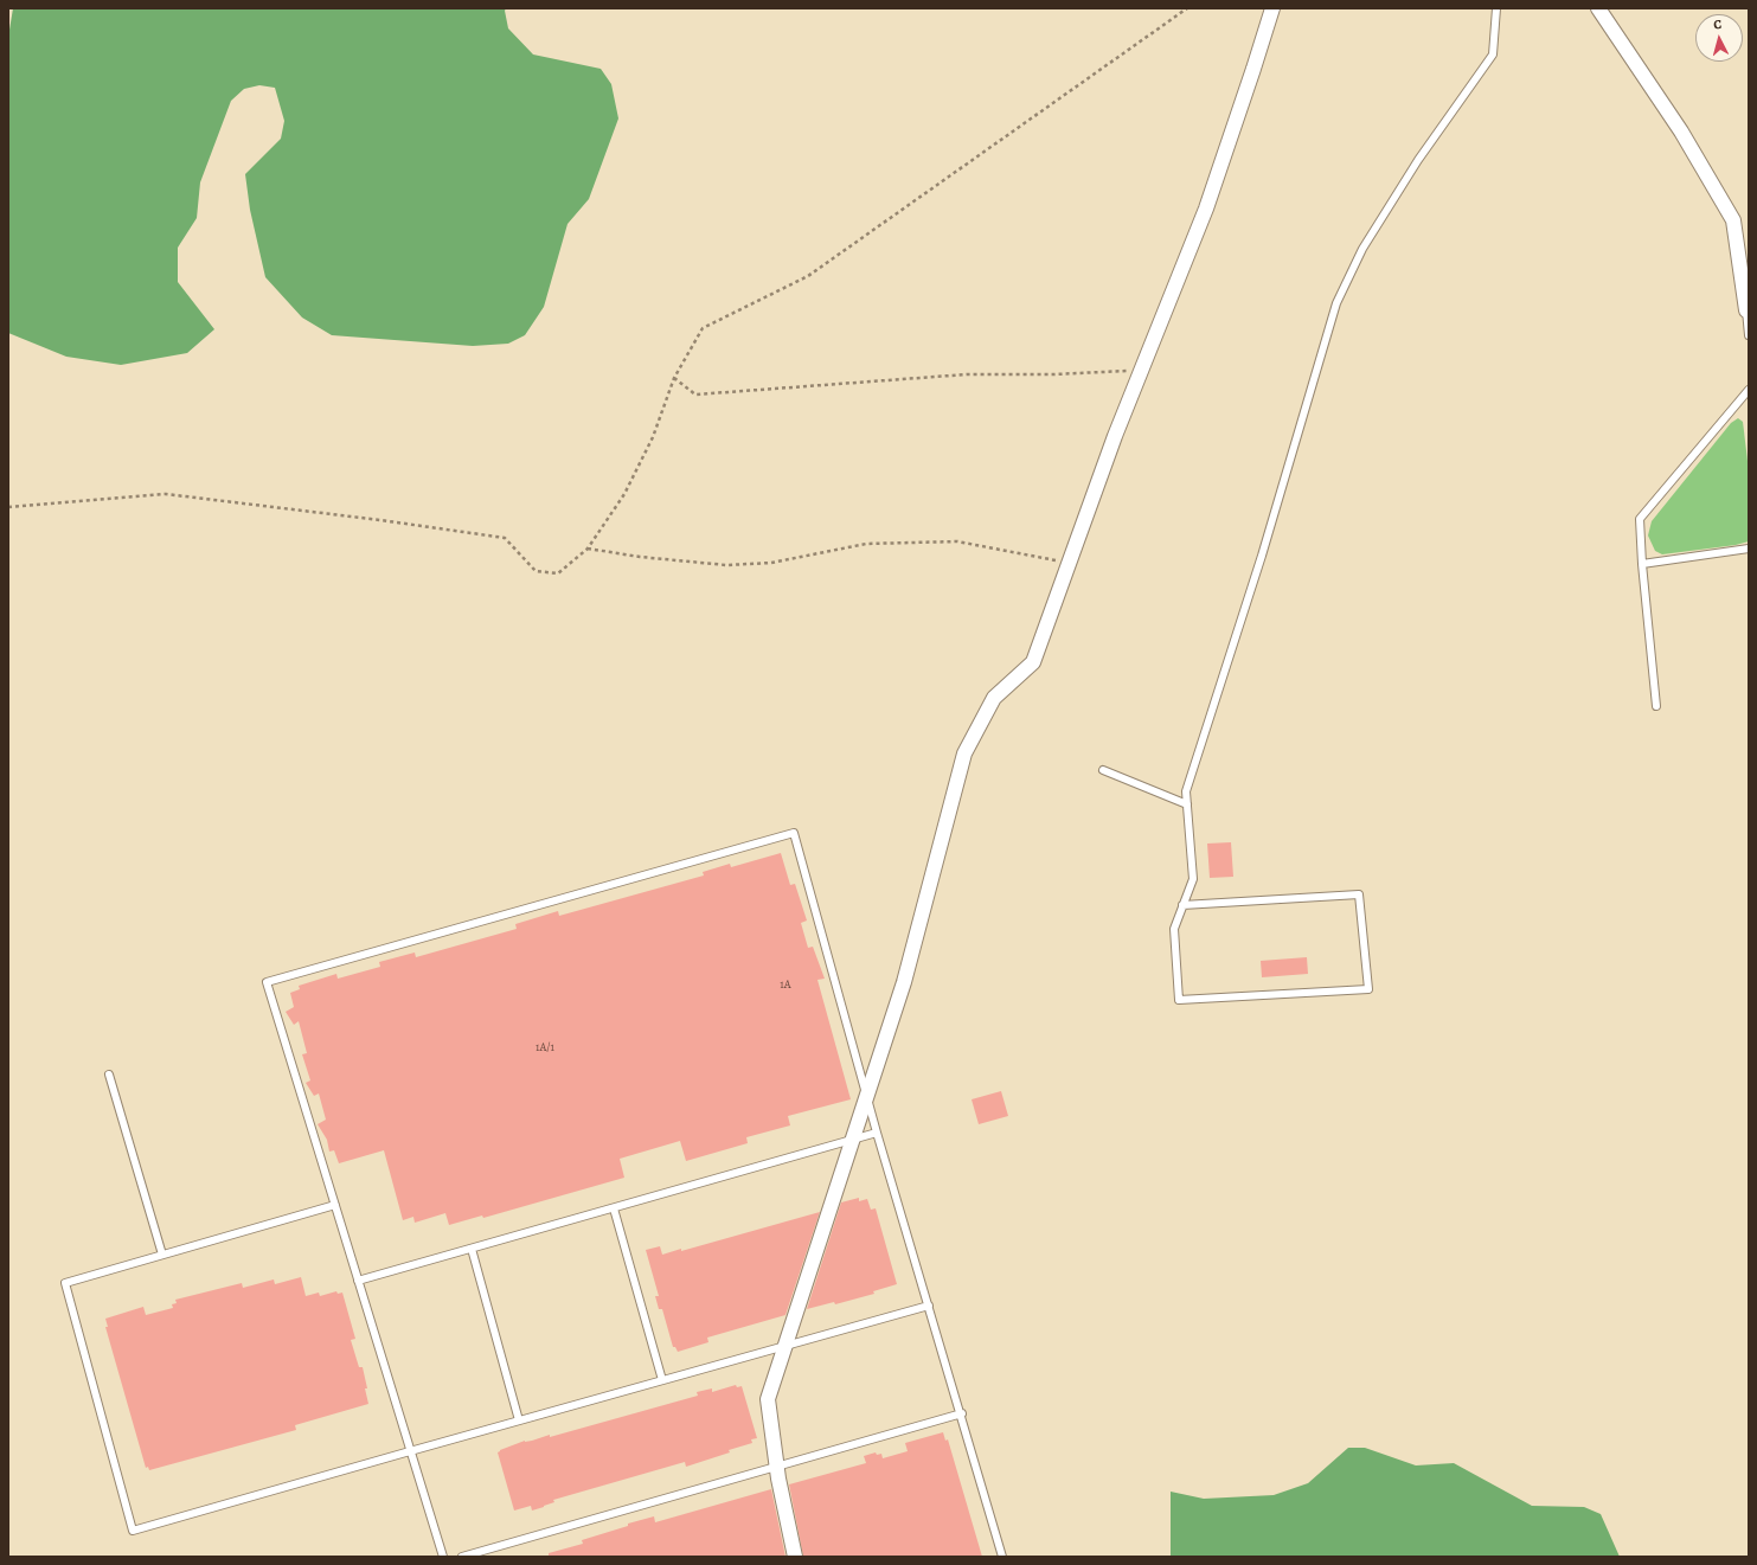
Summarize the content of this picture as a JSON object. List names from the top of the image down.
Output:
{
  "house_numbers": ["1А", "1А/1"],
  "north": "top"
}
